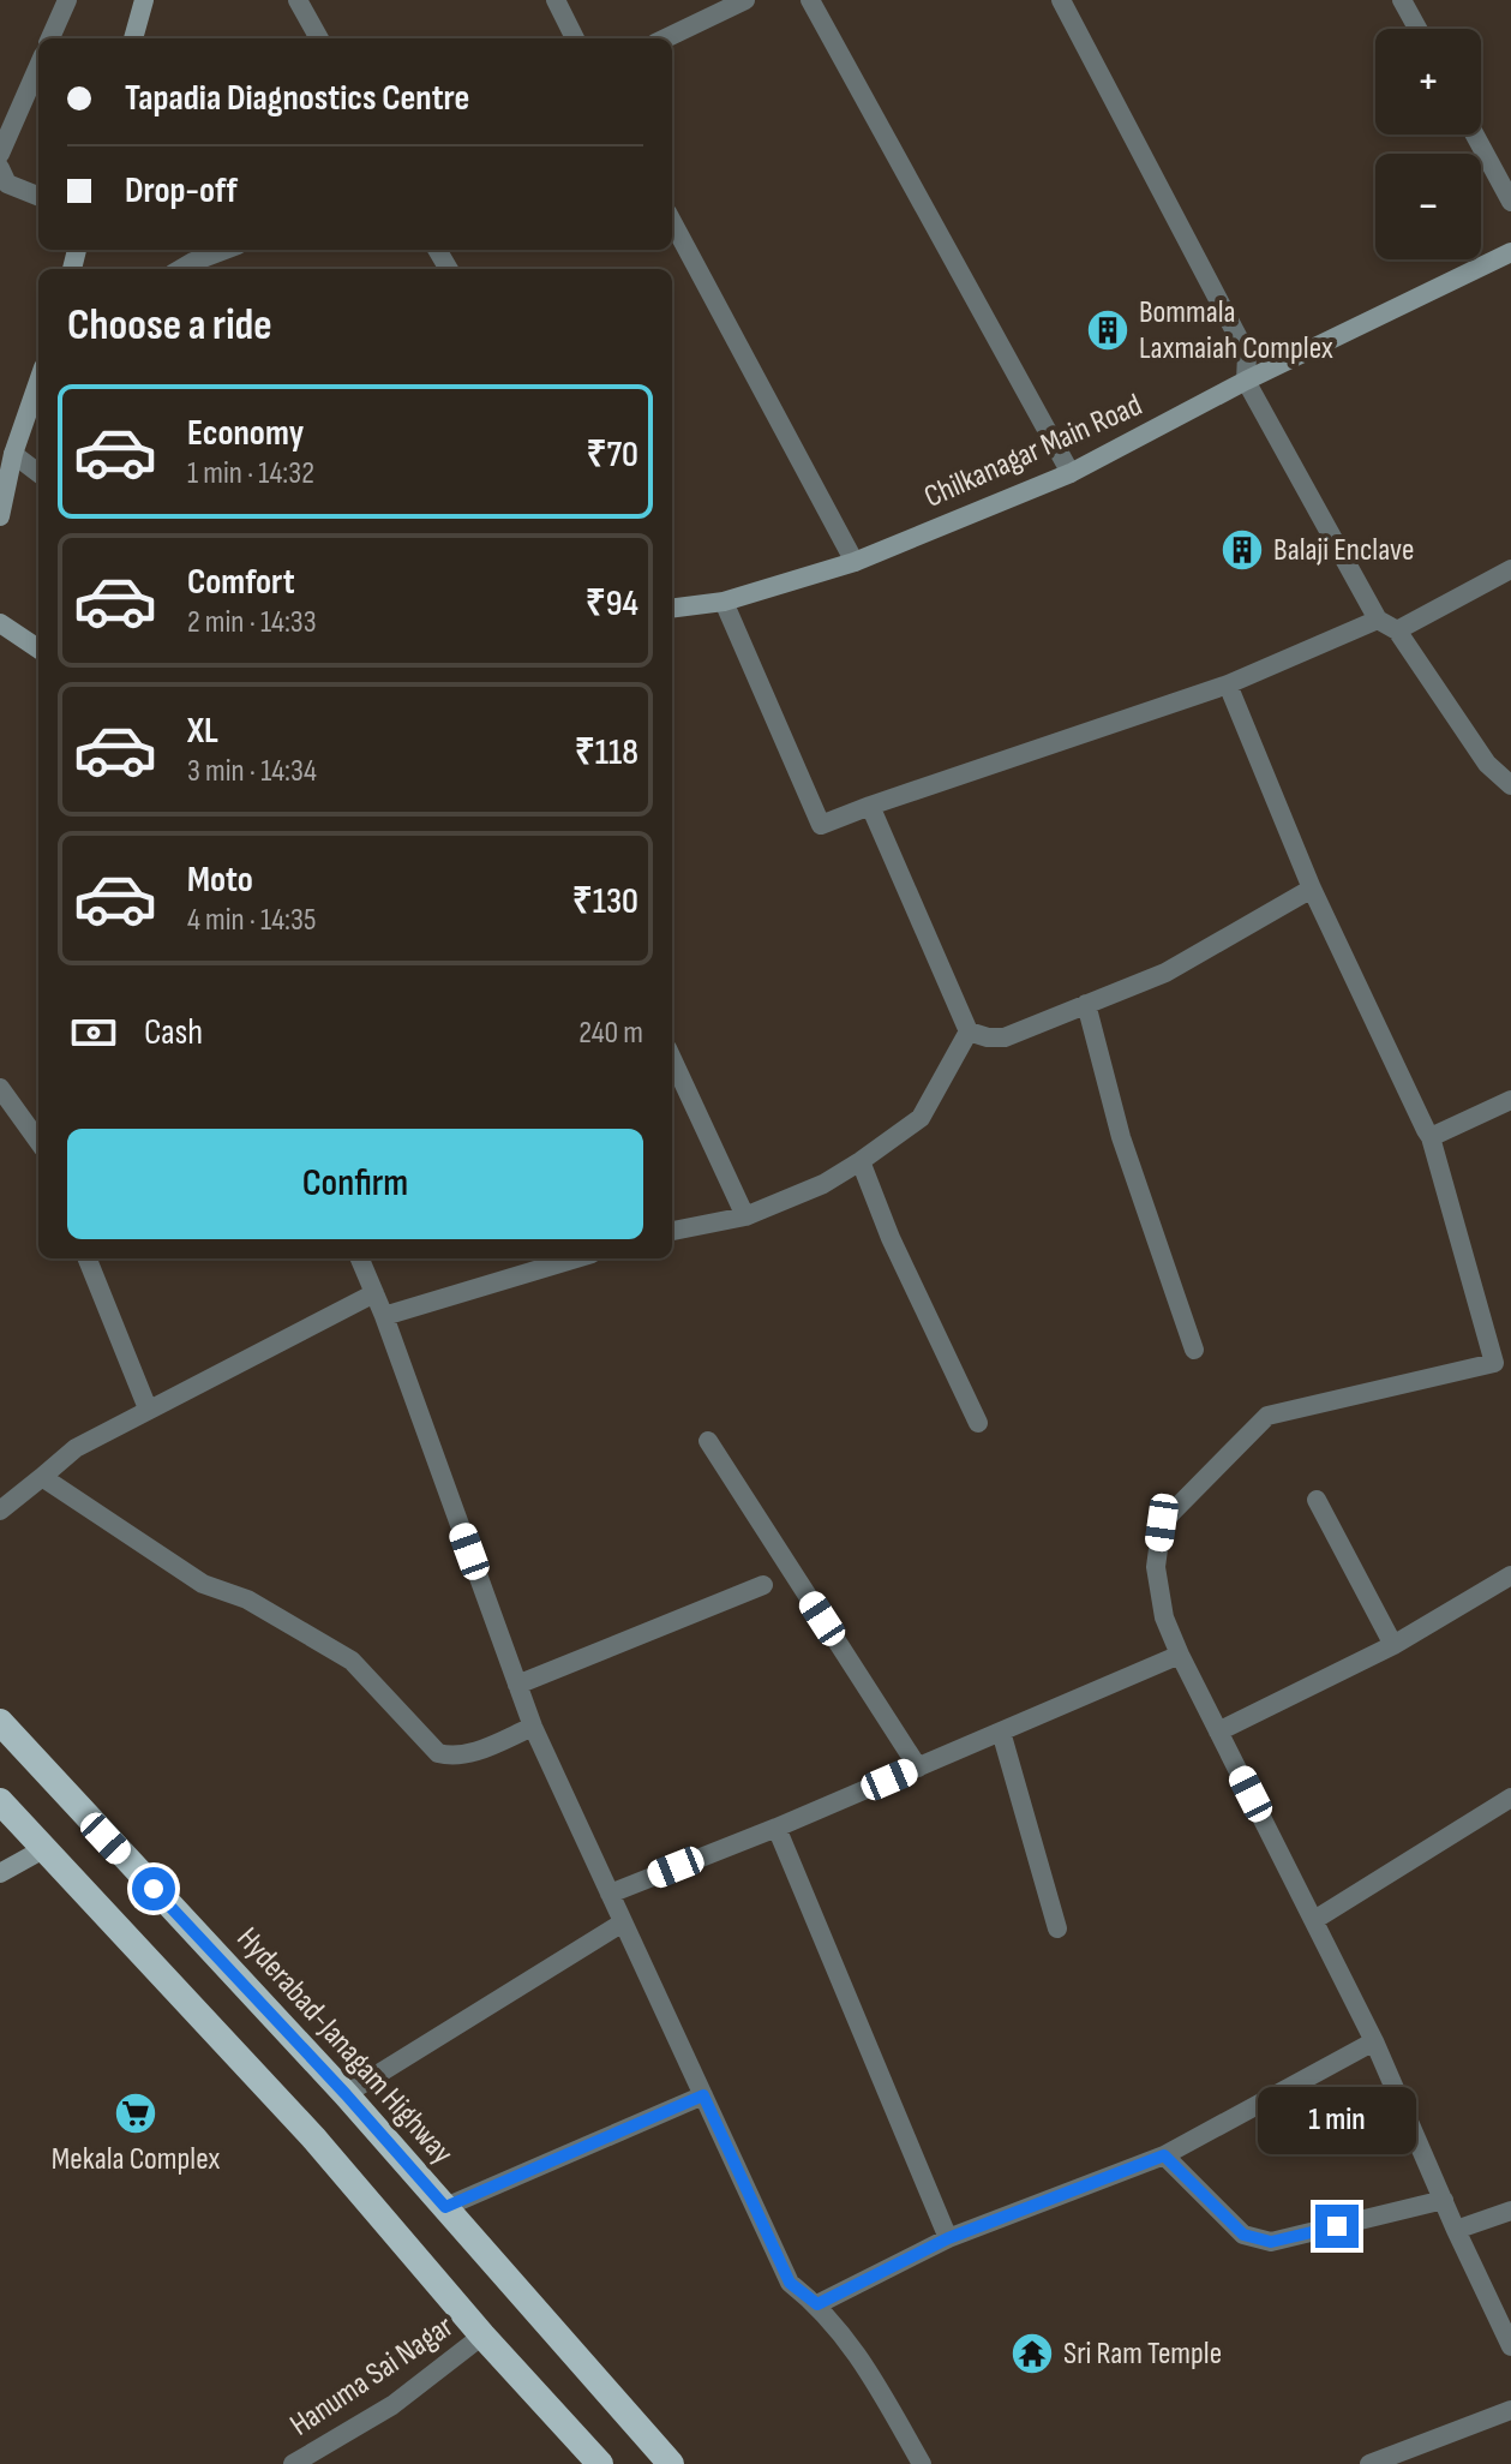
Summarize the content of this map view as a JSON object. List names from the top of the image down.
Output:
{
  "streets": {
    "highway": ["Hyderabad-Janagam Highway"],
    "main road": ["Chilkanagar Main Road"],
    "street": ["Hanuma Sai Nagar"]
  },
  "places": {
    "building": ["Bommala Laxmaiah Complex", "Balaji Enclave"],
    "supermarket": ["Mekala Complex"],
    "temple": ["Sri Ram Temple"]
  },
  "page": {
    "map_buttons": ["+", "−"],
    "banner": ["Tapadia Diagnostics Centre", "Drop-off"],
    "heading": "Choose a ride",
    "list": [
      {
        "name": "Economy",
        "note": "1 min · 14:32",
        "value": "₹70"
      },
      {
        "name": "Comfort",
        "note": "2 min · 14:33",
        "value": "₹94"
      },
      {
        "name": "XL",
        "note": "3 min · 14:34",
        "value": "₹118"
      },
      {
        "name": "Moto",
        "note": "4 min · 14:35",
        "value": "₹130"
      }
    ],
    "pay": ["Cash", "240 m"],
    "buttons": "Confirm",
    "bubble": "1 min"
  }
}
